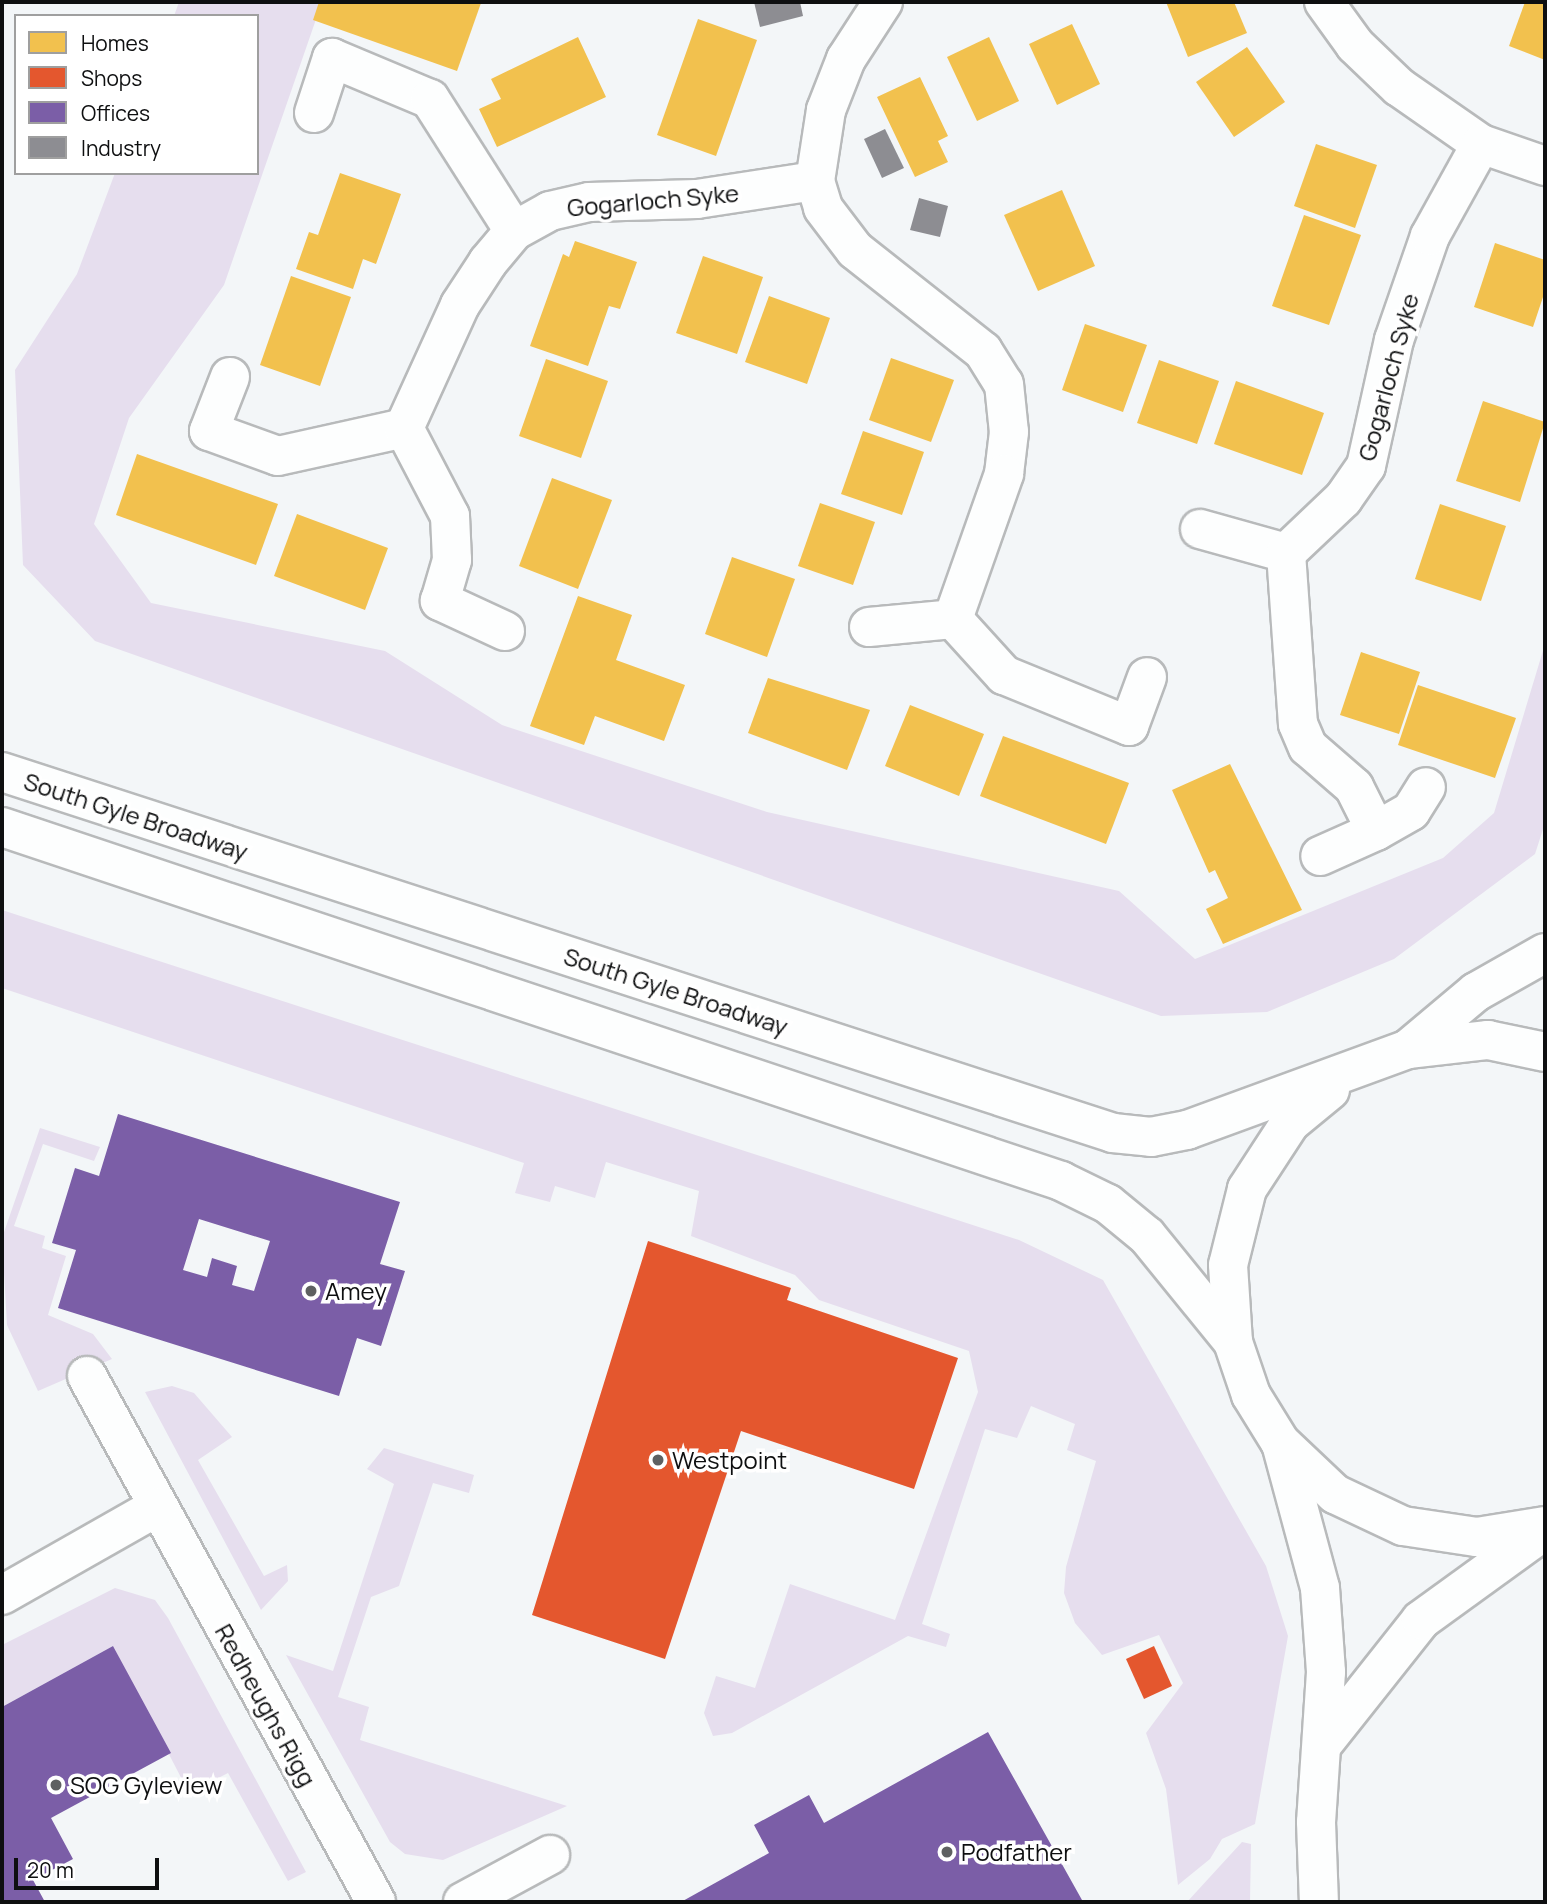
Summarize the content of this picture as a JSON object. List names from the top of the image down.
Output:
{
  "streets": {
    "street": ["Gogarloch Syke", "South Gyle Broadway", "Redheughs Rigg"]
  },
  "places": [
    "Amey",
    "Westpoint",
    "SOG Gyleview",
    "Podfather"
  ],
  "legend": [
    "Homes",
    "Shops",
    "Offices",
    "Industry"
  ],
  "scale_bar": "20 m"
}
